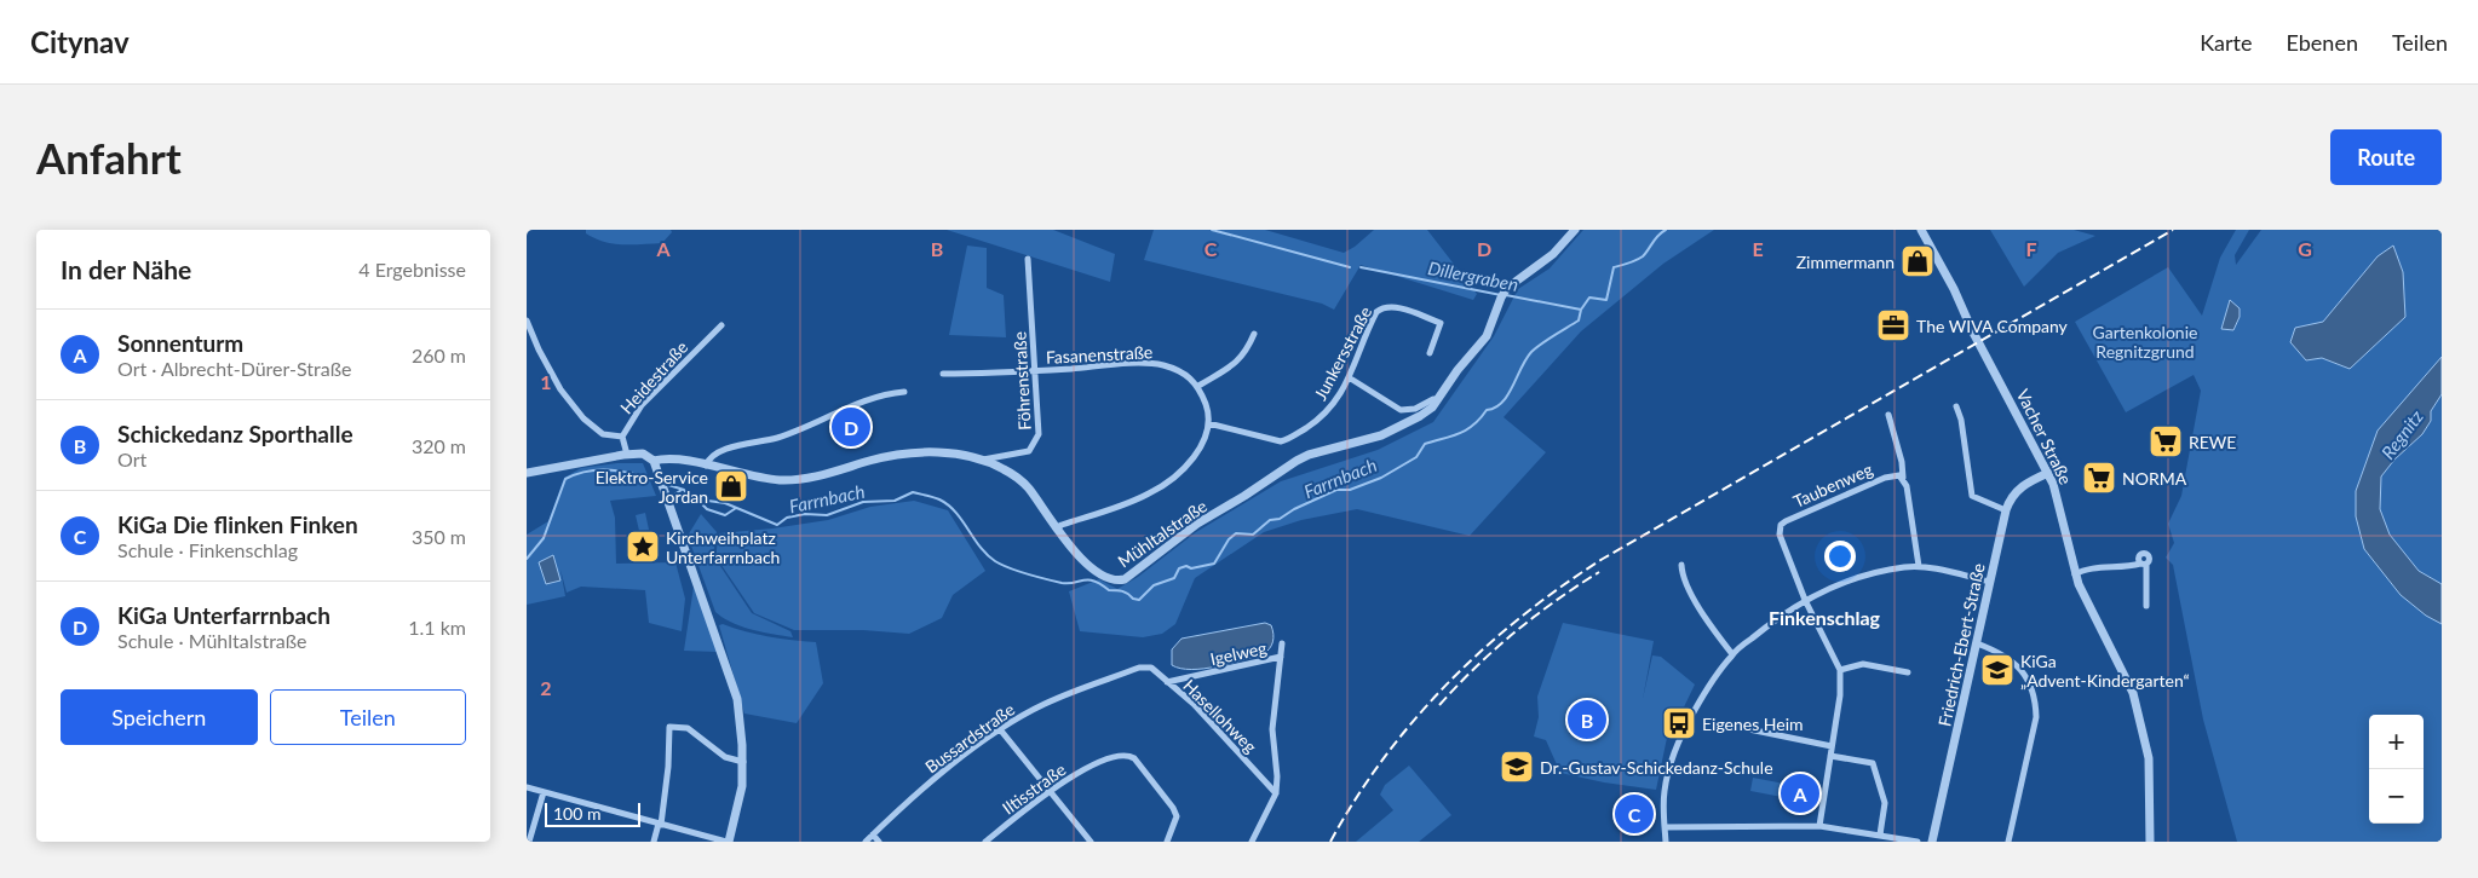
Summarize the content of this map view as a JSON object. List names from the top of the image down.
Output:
{
  "streets": {
    "street": [
      "Junkersstraße",
      "Fasanenstraße",
      "Heidestraße",
      "Föhrenstraße",
      "Vacher Straße",
      "Taubenweg",
      "Mühltalstraße",
      "Friedrich-Ebert-Straße",
      "Igelweg",
      "Hasellohweg",
      "Bussardstraße",
      "Iltisstraße"
    ]
  },
  "crossings": [
    ["Fasanenstraße", "Föhrenstraße"],
    ["Heidestraße", "Mühltalstraße"],
    ["Föhrenstraße", "Mühltalstraße"],
    ["Vacher Straße", "Friedrich-Ebert-Straße"],
    ["Igelweg", "Hasellohweg"],
    ["Hasellohweg", "Bussardstraße"]
  ],
  "districts": ["Finkenschlag"],
  "water": ["Dillergraben", "Regnitz", "Farrnbach"],
  "parks": ["Gartenkolonie Regnitzgrund"],
  "places": {
    "shop": ["Zimmermann", "Elektro-Service Jordan"],
    "office": ["The WIVA Company"],
    "supermarket": ["REWE", "NORMA"],
    "place": ["Kirchweihplatz Unterfarrnbach"],
    "school or university": ["KiGa „Advent-Kindergarten“", "Dr.-Gustav-Schickedanz-Schule"],
    "bus stop": ["Eigenes Heim"]
  },
  "scale_bar": "100 m",
  "page": {
    "header": "Citynav",
    "nav": ["Karte", "Ebenen", "Teilen"],
    "buttons": [
      "Route",
      ["Speichern", "Teilen"]
    ],
    "title": "Anfahrt",
    "heading": ["In der Nähe", "4 Ergebnisse"],
    "list": [
      {
        "mark": "A",
        "name": "Sonnenturm",
        "note": "Ort · Albrecht-Dürer-Straße",
        "value": "260 m"
      },
      {
        "mark": "B",
        "name": "Schickedanz Sporthalle",
        "note": "Ort",
        "value": "320 m"
      },
      {
        "mark": "C",
        "name": "KiGa Die flinken Finken",
        "note": "Schule · Finkenschlag",
        "value": "350 m"
      },
      {
        "mark": "D",
        "name": "KiGa Unterfarrnbach",
        "note": "Schule · Mühltalstraße",
        "value": "1.1 km"
      }
    ],
    "pins": [
      "D",
      "B",
      "A",
      "C"
    ],
    "map_buttons": ["+", "−"],
    "scale": "100 m"
  },
  "grid": {
    "columns": [
      "A",
      "B",
      "C",
      "D",
      "E",
      "F",
      "G"
    ],
    "rows": ["1", "2"]
  }
}
